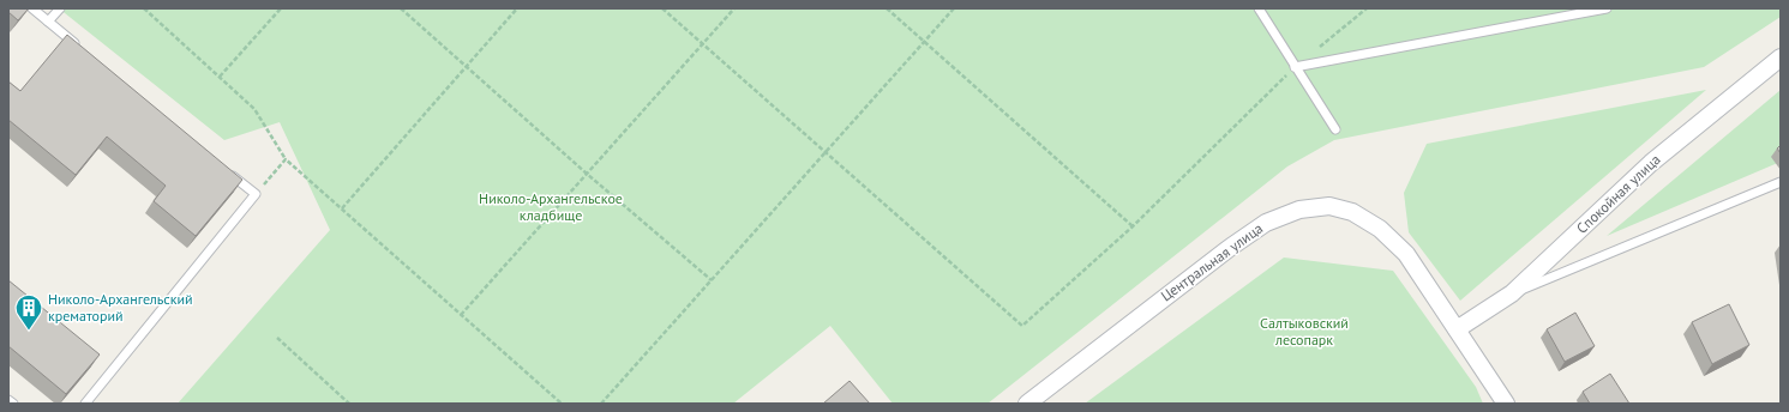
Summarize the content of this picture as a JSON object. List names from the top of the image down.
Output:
{
  "streets": {
    "street": ["Спокойная улица", "Центральная улица"]
  },
  "crossings": [
    ["Спокойная улица", "Центральная улица"]
  ],
  "parks": ["Николо-Архангельское кладбище", "Салтыковский лесопарк"],
  "places": {
    "building": ["Николо-Архангельский крематорий"]
  }
}
